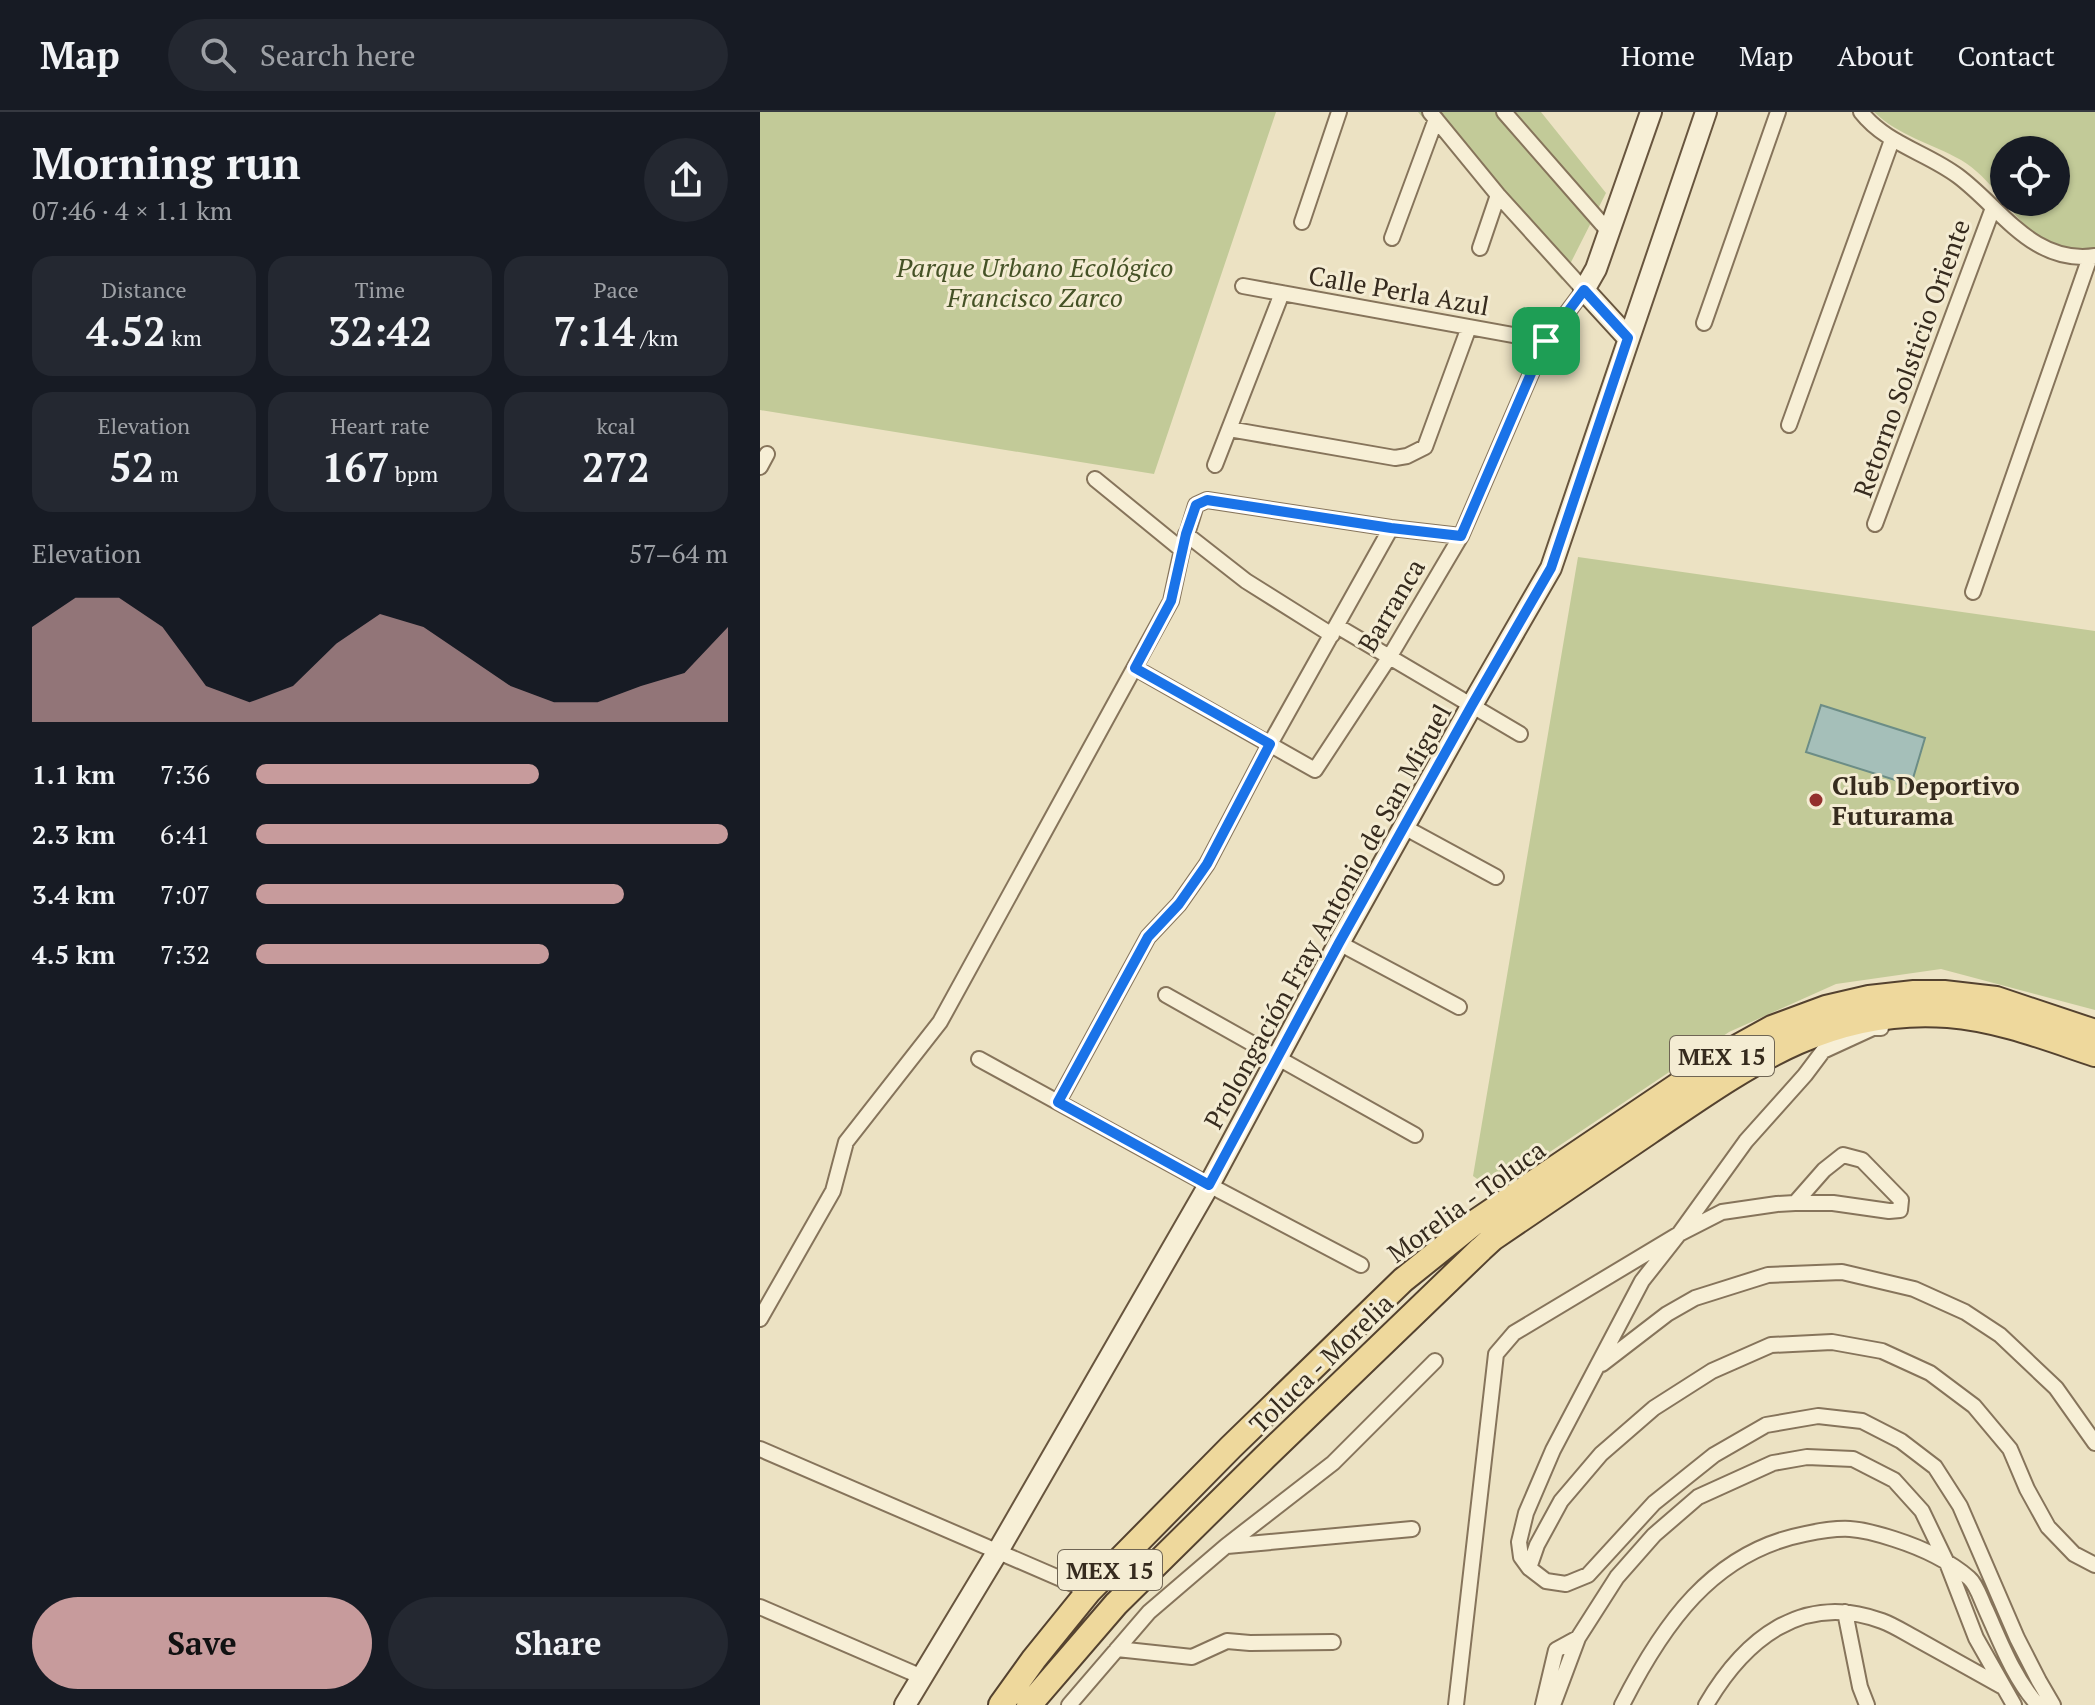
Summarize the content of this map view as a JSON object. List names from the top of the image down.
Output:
{
  "streets": {
    "main road": ["MEX 15", "Morelia - Toluca", "Toluca - Morelia"],
    "street": [
      "Calle Perla Azul",
      "Retorno Solsticio Oriente",
      "Barranca",
      "Prolongación Fray Antonio de San Miguel"
    ]
  },
  "crossings": [
    ["Calle Perla Azul", "Barranca"]
  ],
  "parks": ["Parque Urbano Ecológico Francisco Zarco"],
  "places": ["Club Deportivo Futurama"],
  "page": {
    "header": "Map",
    "search": "Search here",
    "nav": [
      "Home",
      "Map",
      "About",
      "Contact"
    ],
    "heading": ["Morning run", "07:46 · 4 × 1.1 km"],
    "stats": [
      ["Distance", "4.52 km"],
      ["Time", "32:42"],
      ["Pace", "7:14 /km"],
      ["Elevation", "52 m"],
      ["Heart rate", "167 bpm"],
      ["kcal", "272"]
    ],
    "chart": ["Elevation", "57–64 m"],
    "list": [
      {
        "name": "1.1 km",
        "note": "7:36"
      },
      {
        "name": "2.3 km",
        "note": "6:41"
      },
      {
        "name": "3.4 km",
        "note": "7:07"
      },
      {
        "name": "4.5 km",
        "note": "7:32"
      }
    ],
    "buttons": ["Save", "Share"]
  }
}
